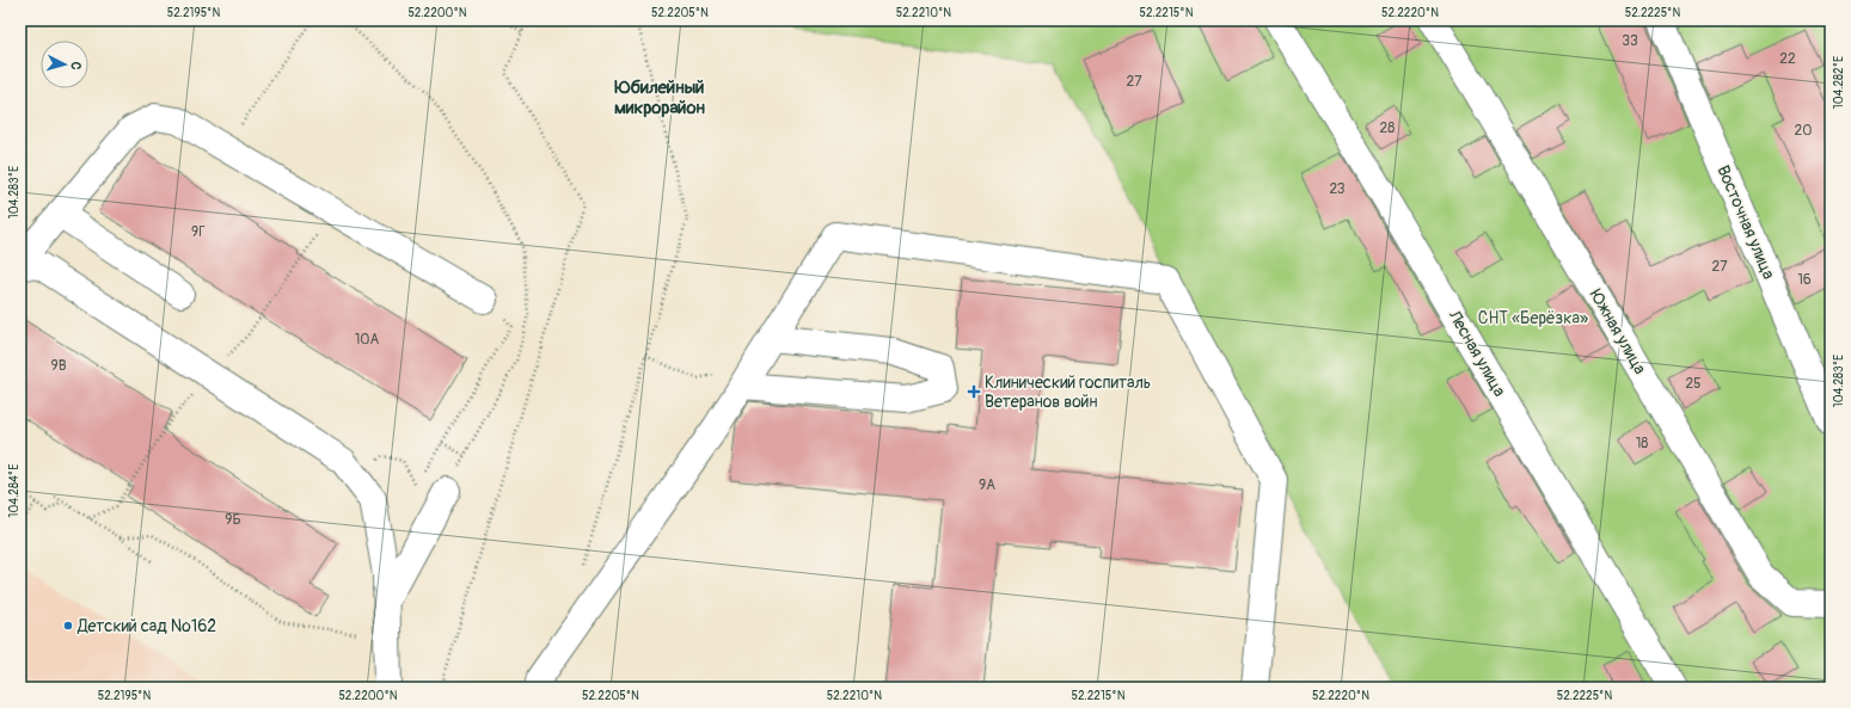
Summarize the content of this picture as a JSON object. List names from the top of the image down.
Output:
{
  "streets": {
    "street": ["Восточная улица", "Южная улица", "Лесная улица"]
  },
  "districts": ["Юбилейный микрорайон"],
  "parks": ["СНТ «Берёзка»"],
  "places": {
    "health": ["Клинический госпиталь Ветеранов войн"],
    "other": ["Детский сад №162"]
  },
  "house_numbers": [
    "33",
    "22",
    "27",
    "28",
    "20",
    "23",
    "9Г",
    "27",
    "16",
    "10А",
    "9В",
    "25",
    "18",
    "9А",
    "9Б"
  ],
  "north": "right",
  "coordinates": [
    "52.2195°N",
    "52.2200°N",
    "52.2205°N",
    "52.2210°N",
    "52.2215°N",
    "52.2220°N",
    "52.2225°N",
    "104.282°E",
    "104.283°E",
    "104.284°E"
  ]
}
